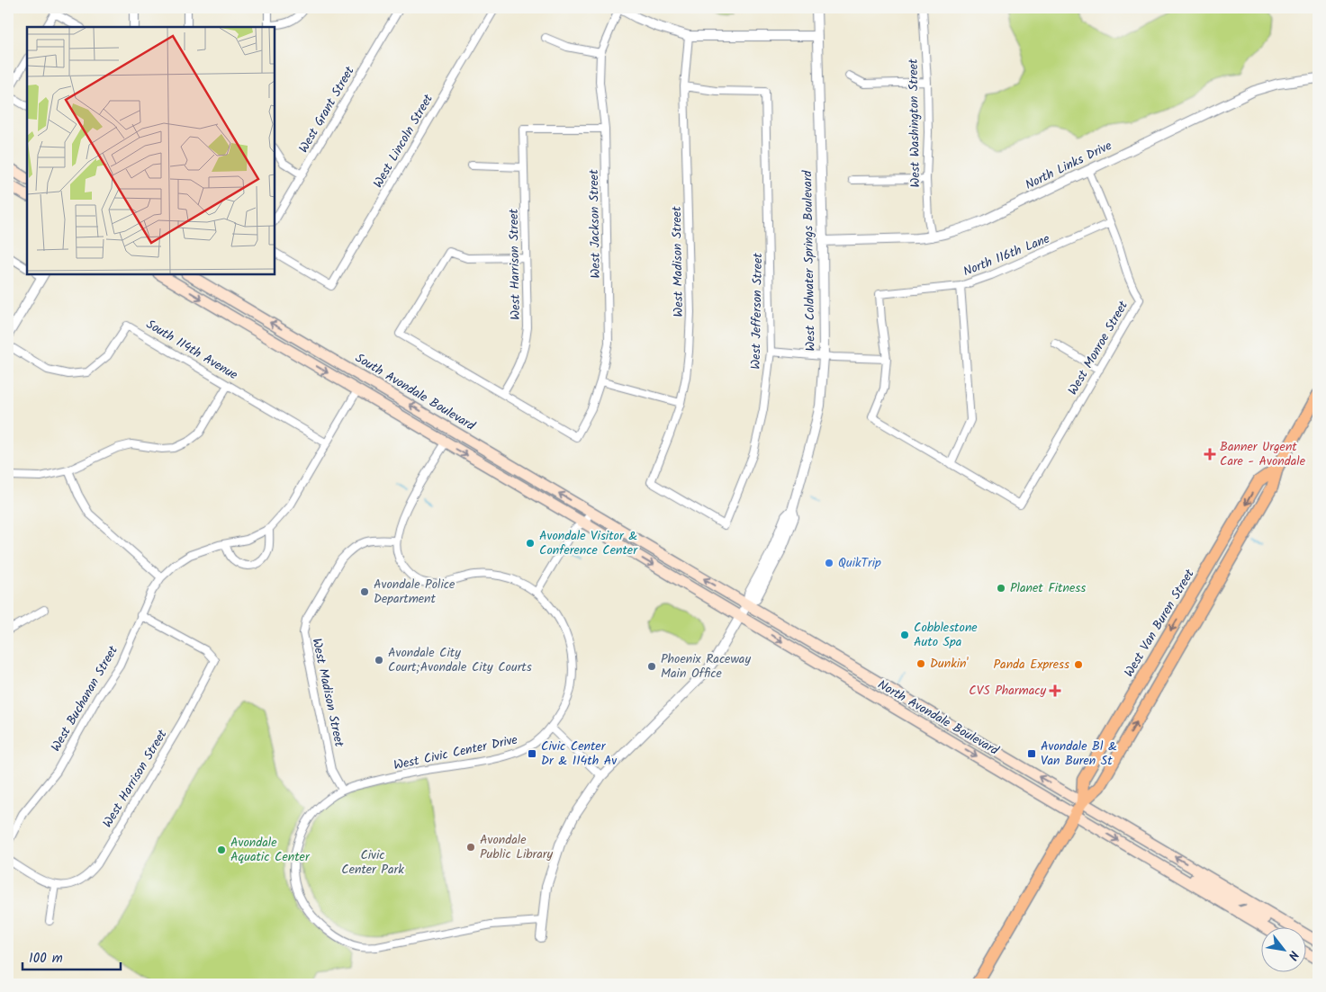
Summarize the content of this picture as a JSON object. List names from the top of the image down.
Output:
{
  "streets": {
    "main road": ["South Avondale Boulevard", "West Van Buren Street", "North Avondale Boulevard"],
    "street": [
      "West Grant Street",
      "West Washington Street",
      "West Lincoln Street",
      "North Links Drive",
      "West Jackson Street",
      "North 116th Lane",
      "West Coldwater Springs Boulevard",
      "West Madison Street",
      "West Harrison Street",
      "West Jefferson Street",
      "West Monroe Street",
      "South 114th Avenue",
      "West Buchanan Street",
      "West Civic Center Drive"
    ]
  },
  "crossings": [
    ["West Washington Street", "North Links Drive"],
    ["North Links Drive", "West Coldwater Springs Boulevard"],
    ["North Links Drive", "West Monroe Street"],
    ["West Jackson Street", "West Harrison Street"],
    ["North 116th Lane", "West Monroe Street"],
    ["West Coldwater Springs Boulevard", "North Avondale Boulevard"],
    ["West Madison Street", "West Jefferson Street"],
    ["West Madison Street", "West Civic Center Drive"],
    ["West Harrison Street", "West Buchanan Street"],
    ["South 114th Avenue", "West Buchanan Street"],
    ["South Avondale Boulevard", "North Avondale Boulevard"],
    ["West Van Buren Street", "North Avondale Boulevard"]
  ],
  "parks": ["Civic Center Park"],
  "places": {
    "health": ["Banner Urgent Care - Avondale", "CVS Pharmacy"],
    "other": [
      "Avondale Visitor & Conference Center",
      "QuikTrip",
      "Planet Fitness",
      "Avondale Police Department",
      "Cobblestone Auto Spa",
      "Avondale City Court;Avondale City Courts",
      "Dunkin'",
      "Panda Express",
      "Phoenix Raceway Main Office",
      "Avondale Public Library",
      "Avondale Aquatic Center"
    ],
    "transit": ["Civic Center Dr & 114th Av", "Avondale Bl & Van Buren St"]
  },
  "scale_bar": "100 m",
  "north": "bottom right"
}
